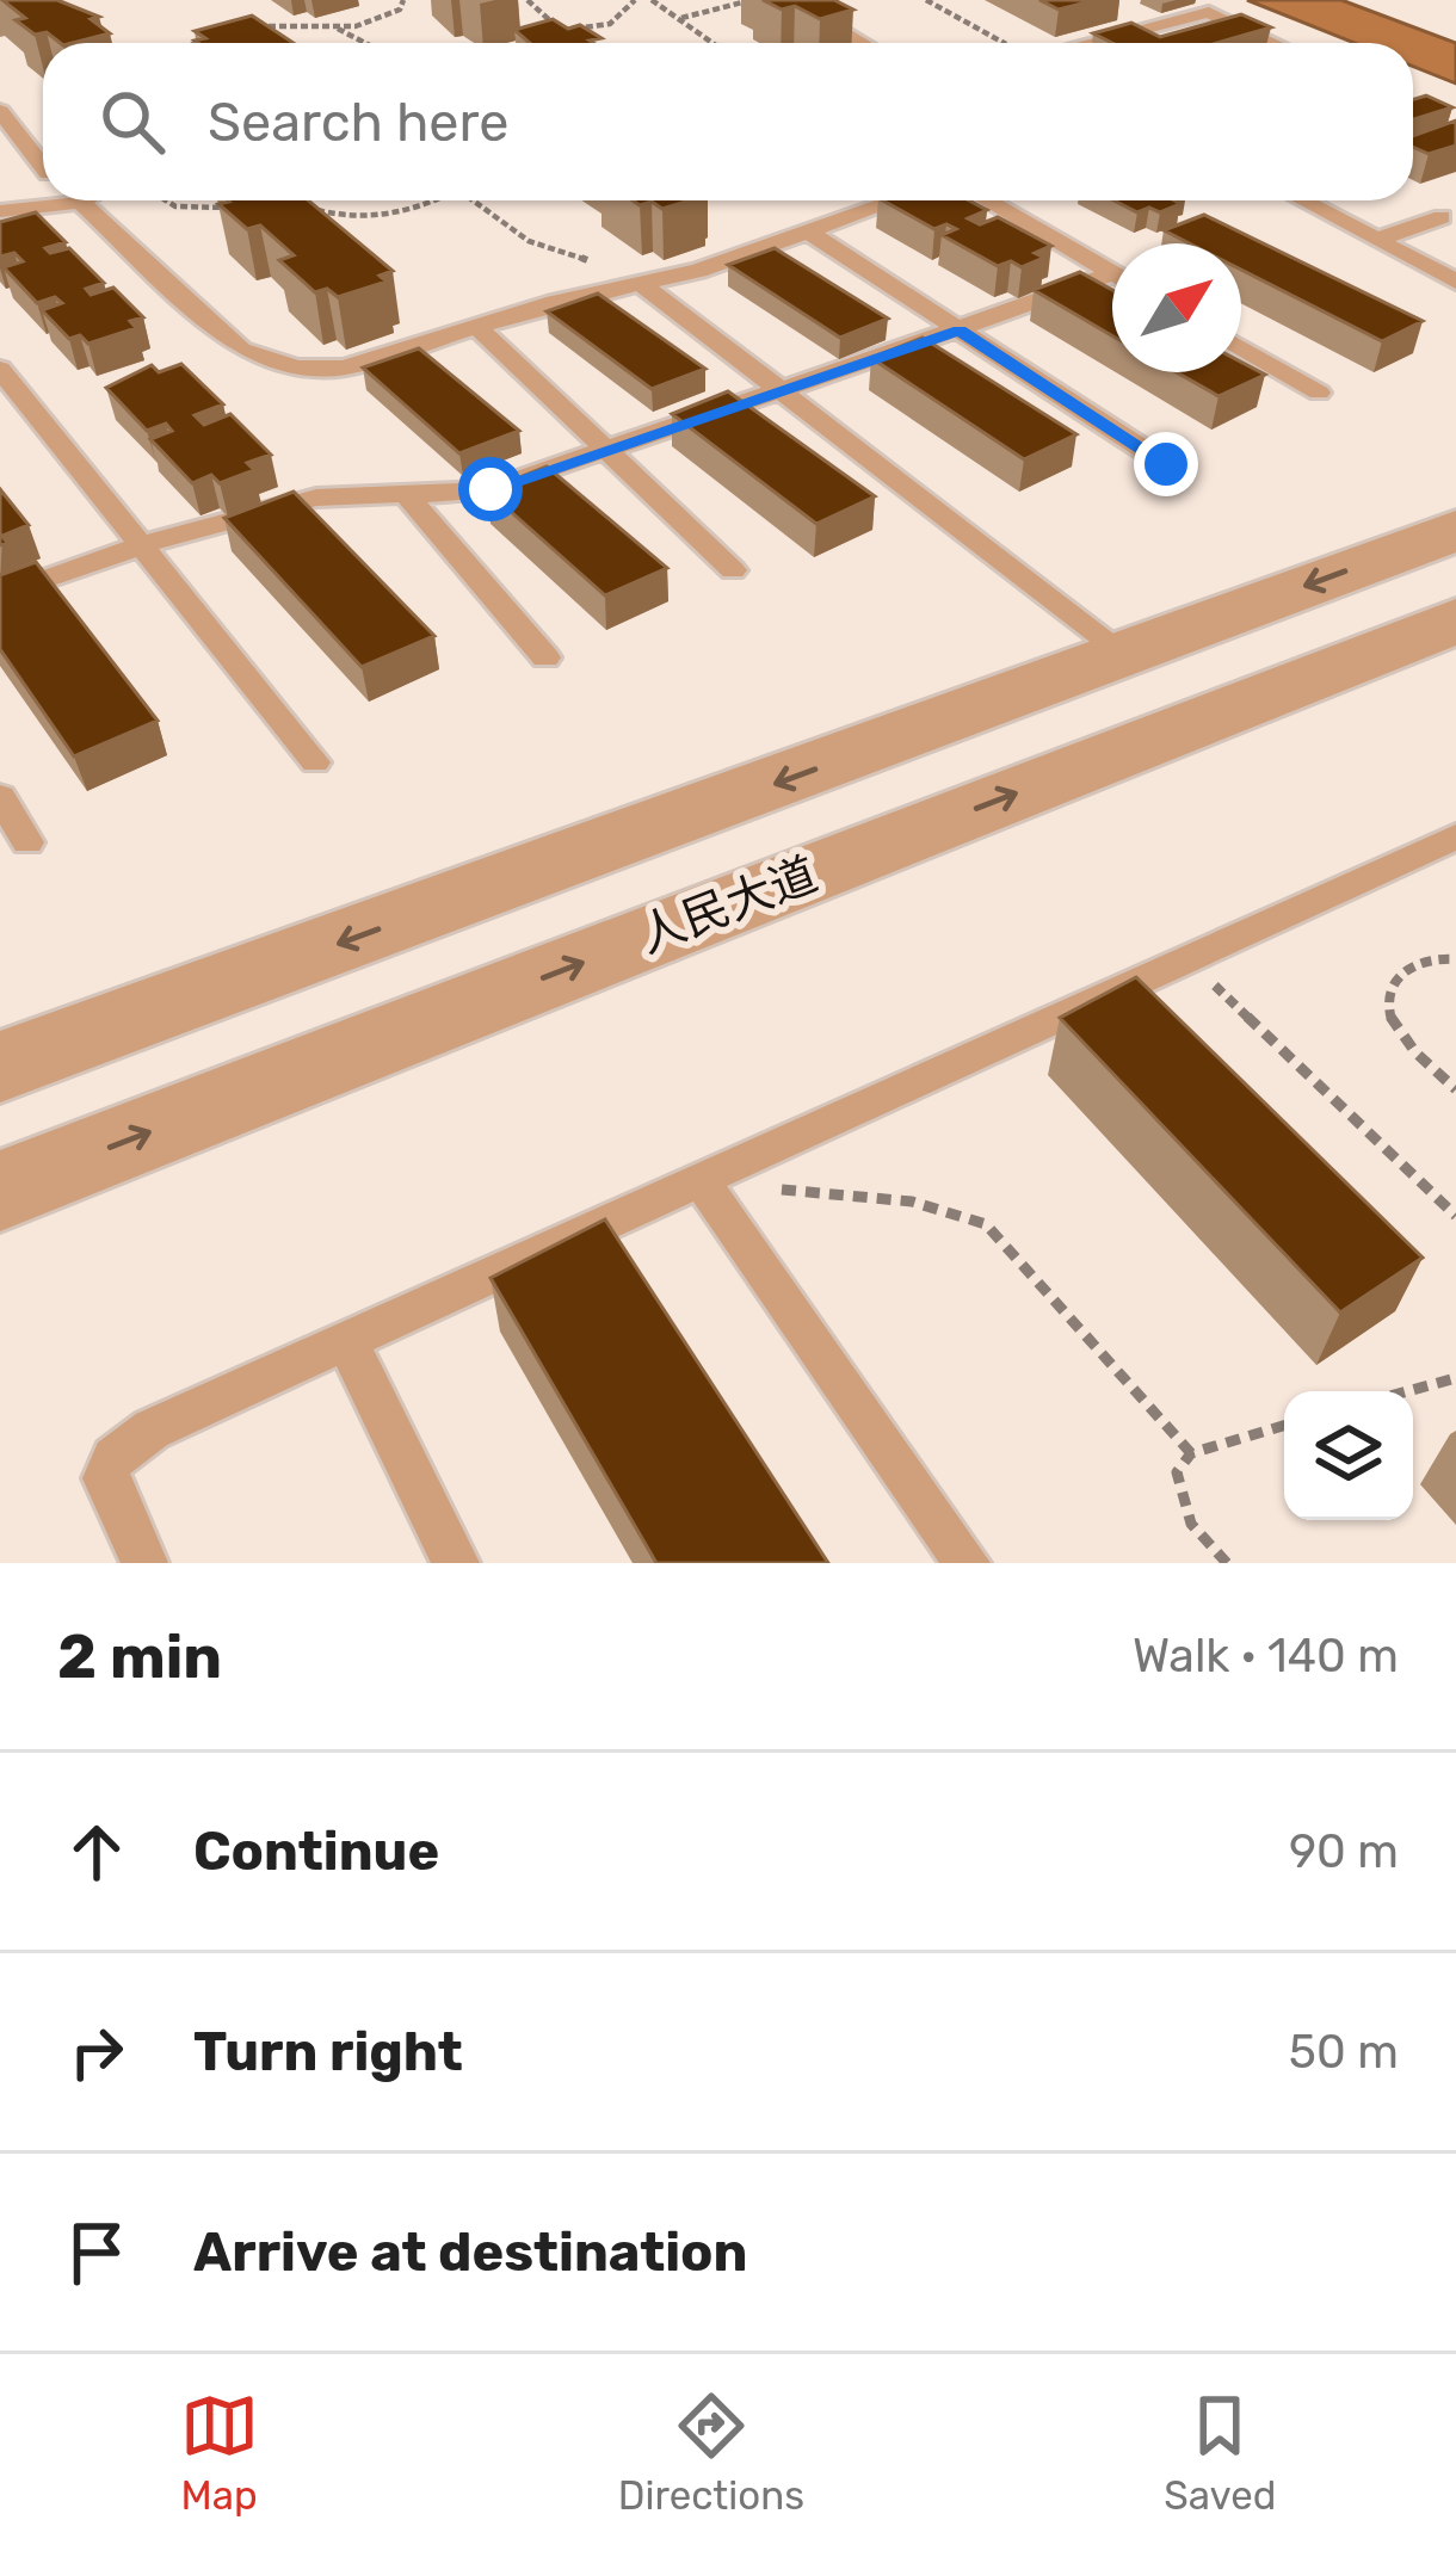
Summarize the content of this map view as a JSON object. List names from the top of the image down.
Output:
{
  "streets": {
    "street": ["人民大道"]
  },
  "north": "top right",
  "page": {
    "search": "Search here",
    "heading": ["2 min", "Walk · 140 m"],
    "list": [
      ["Continue", "90 m"],
      ["Turn right", "50 m"],
      "Arrive at destination"
    ],
    "nav": ["Map", "Directions", "Saved"]
  }
}
